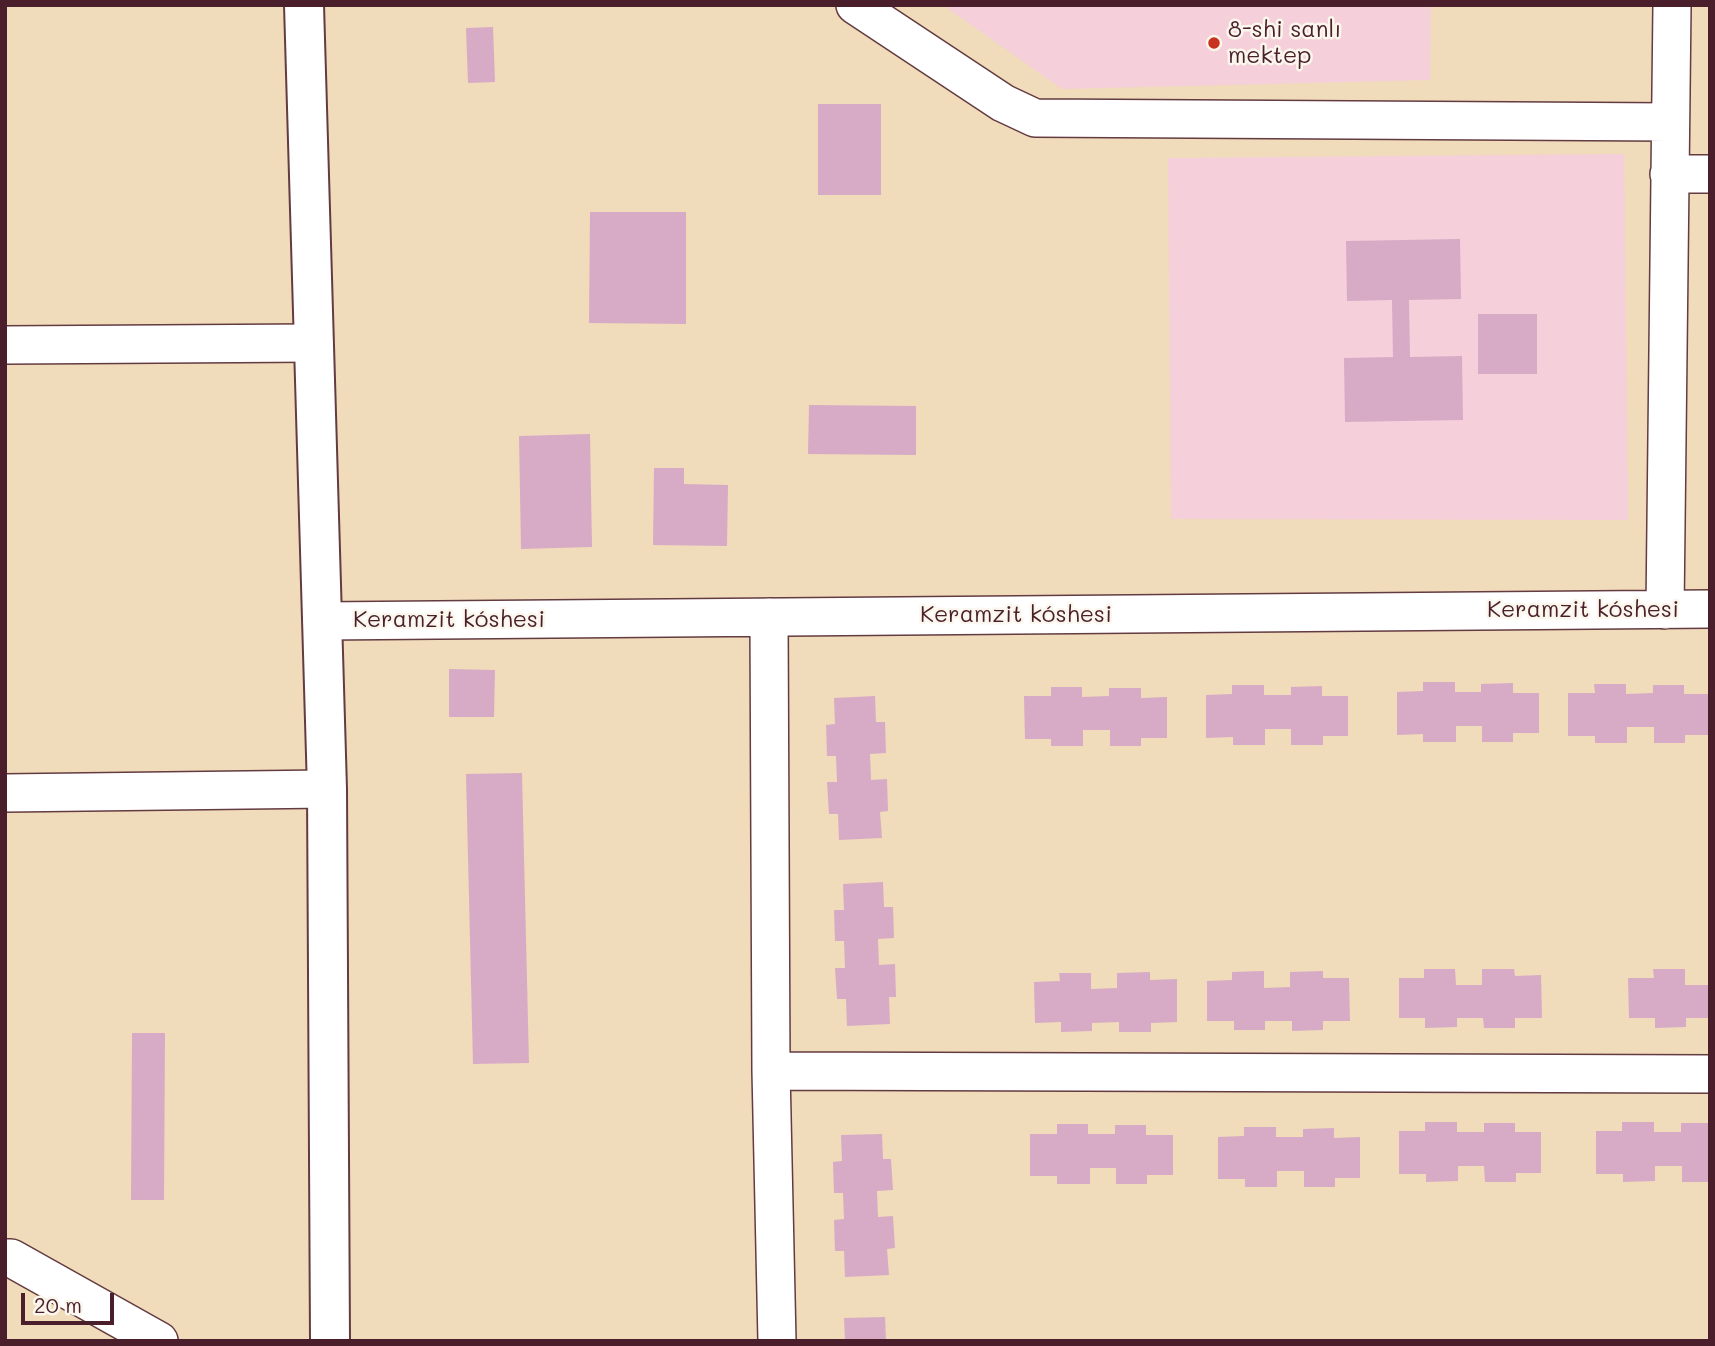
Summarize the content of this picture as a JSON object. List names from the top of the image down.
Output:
{
  "streets": {
    "street": ["Keramzit kóshesi"]
  },
  "places": ["8-shi sanlı mektep"],
  "scale_bar": "20 m"
}
